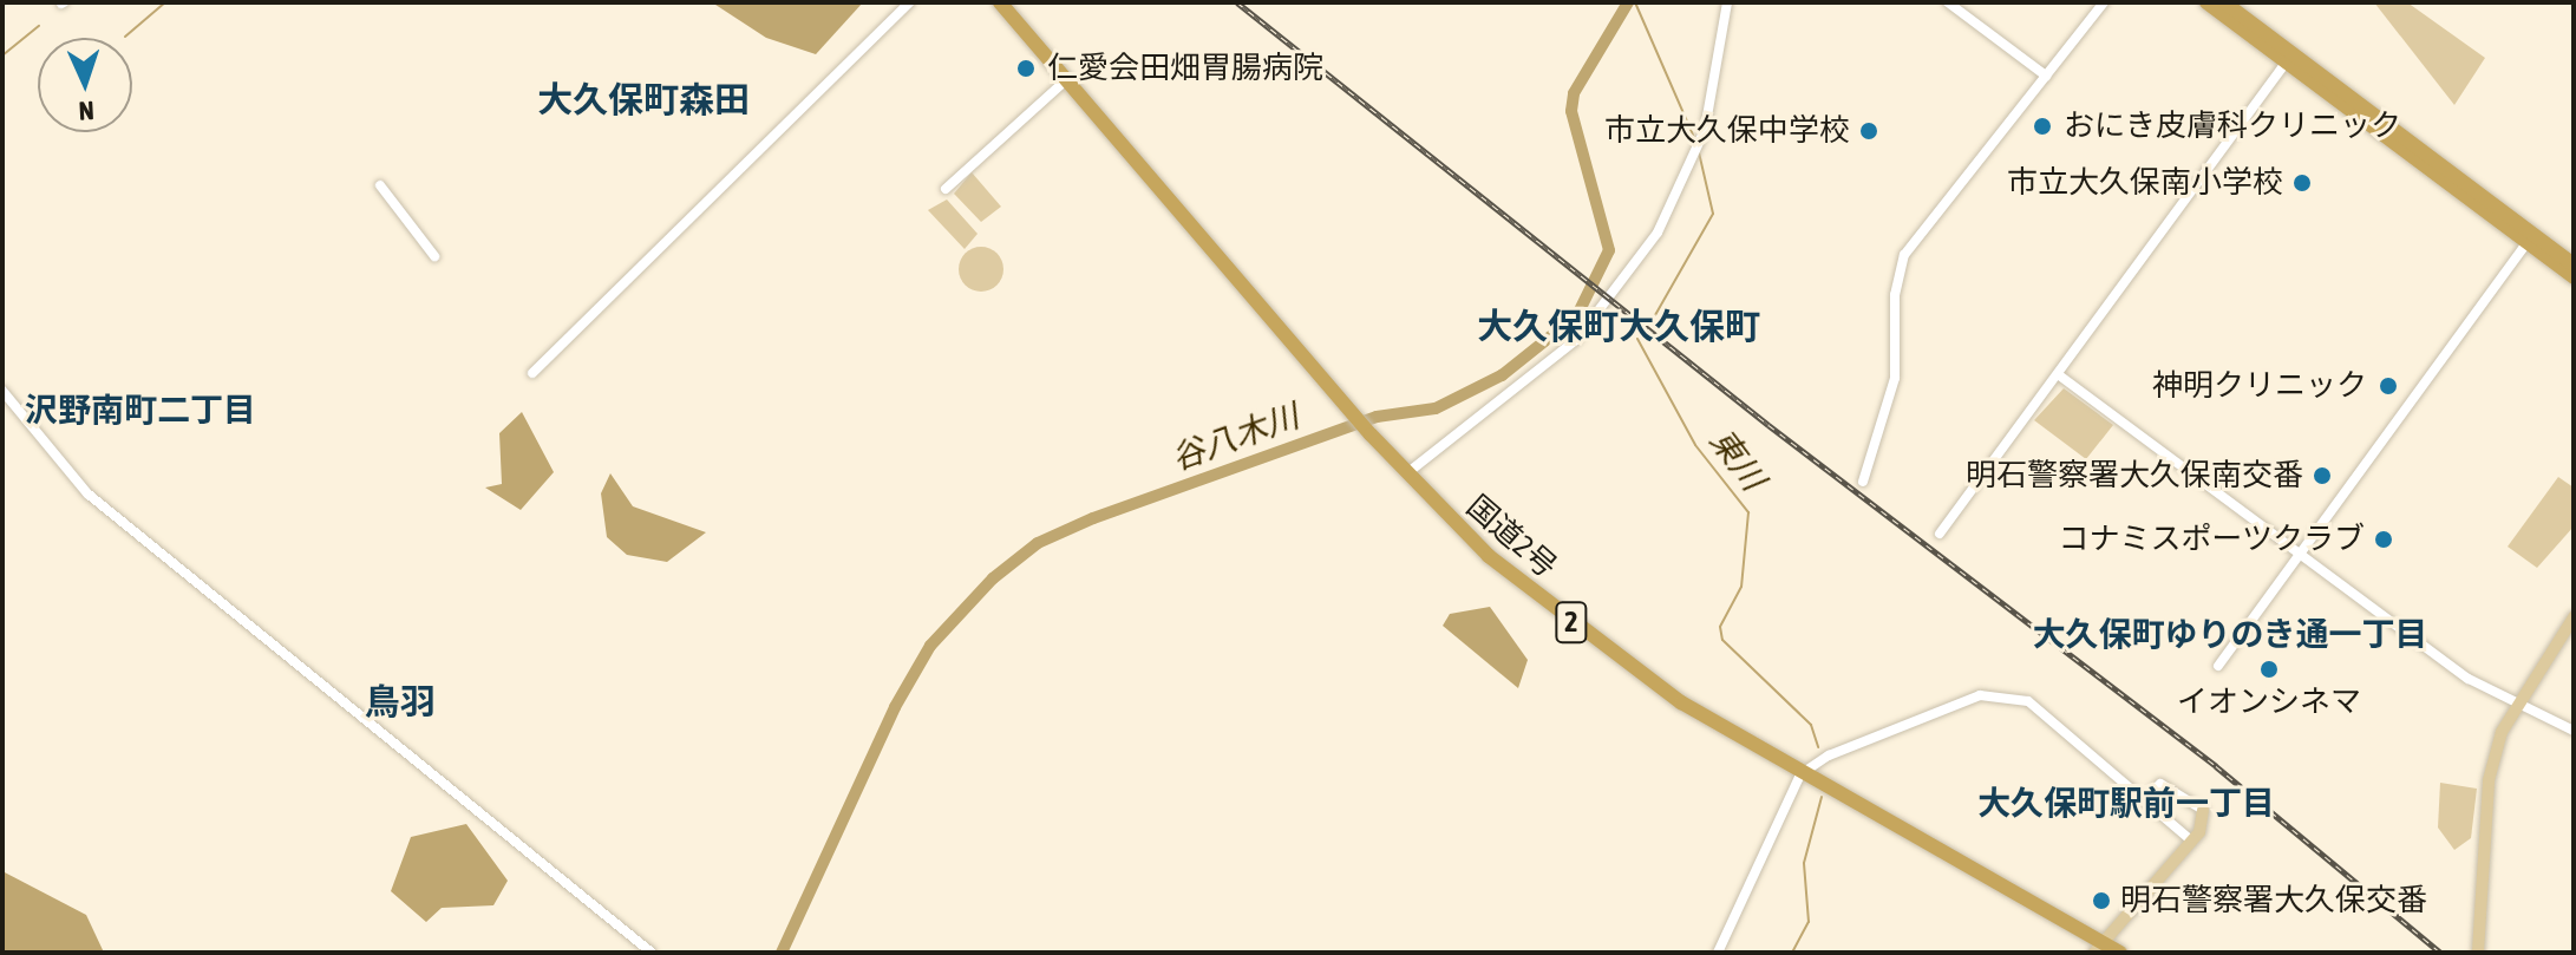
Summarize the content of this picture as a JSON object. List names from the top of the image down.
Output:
{
  "streets": {
    "highway": ["国道2号", "2"]
  },
  "districts": [
    "大久保町森田",
    "大久保町大久保町",
    "沢野南町二丁目",
    "大久保町ゆりのき通一丁目",
    "鳥羽",
    "大久保町駅前一丁目"
  ],
  "water": ["谷八木川", "東川"],
  "places": [
    "仁愛会田畑胃腸病院",
    "おにき皮膚科クリニック",
    "市立大久保中学校",
    "市立大久保南小学校",
    "神明クリニック",
    "明石警察署大久保南交番",
    "コナミスポーツクラブ",
    "イオンシネマ",
    "明石警察署大久保交番"
  ],
  "north": "bottom"
}
